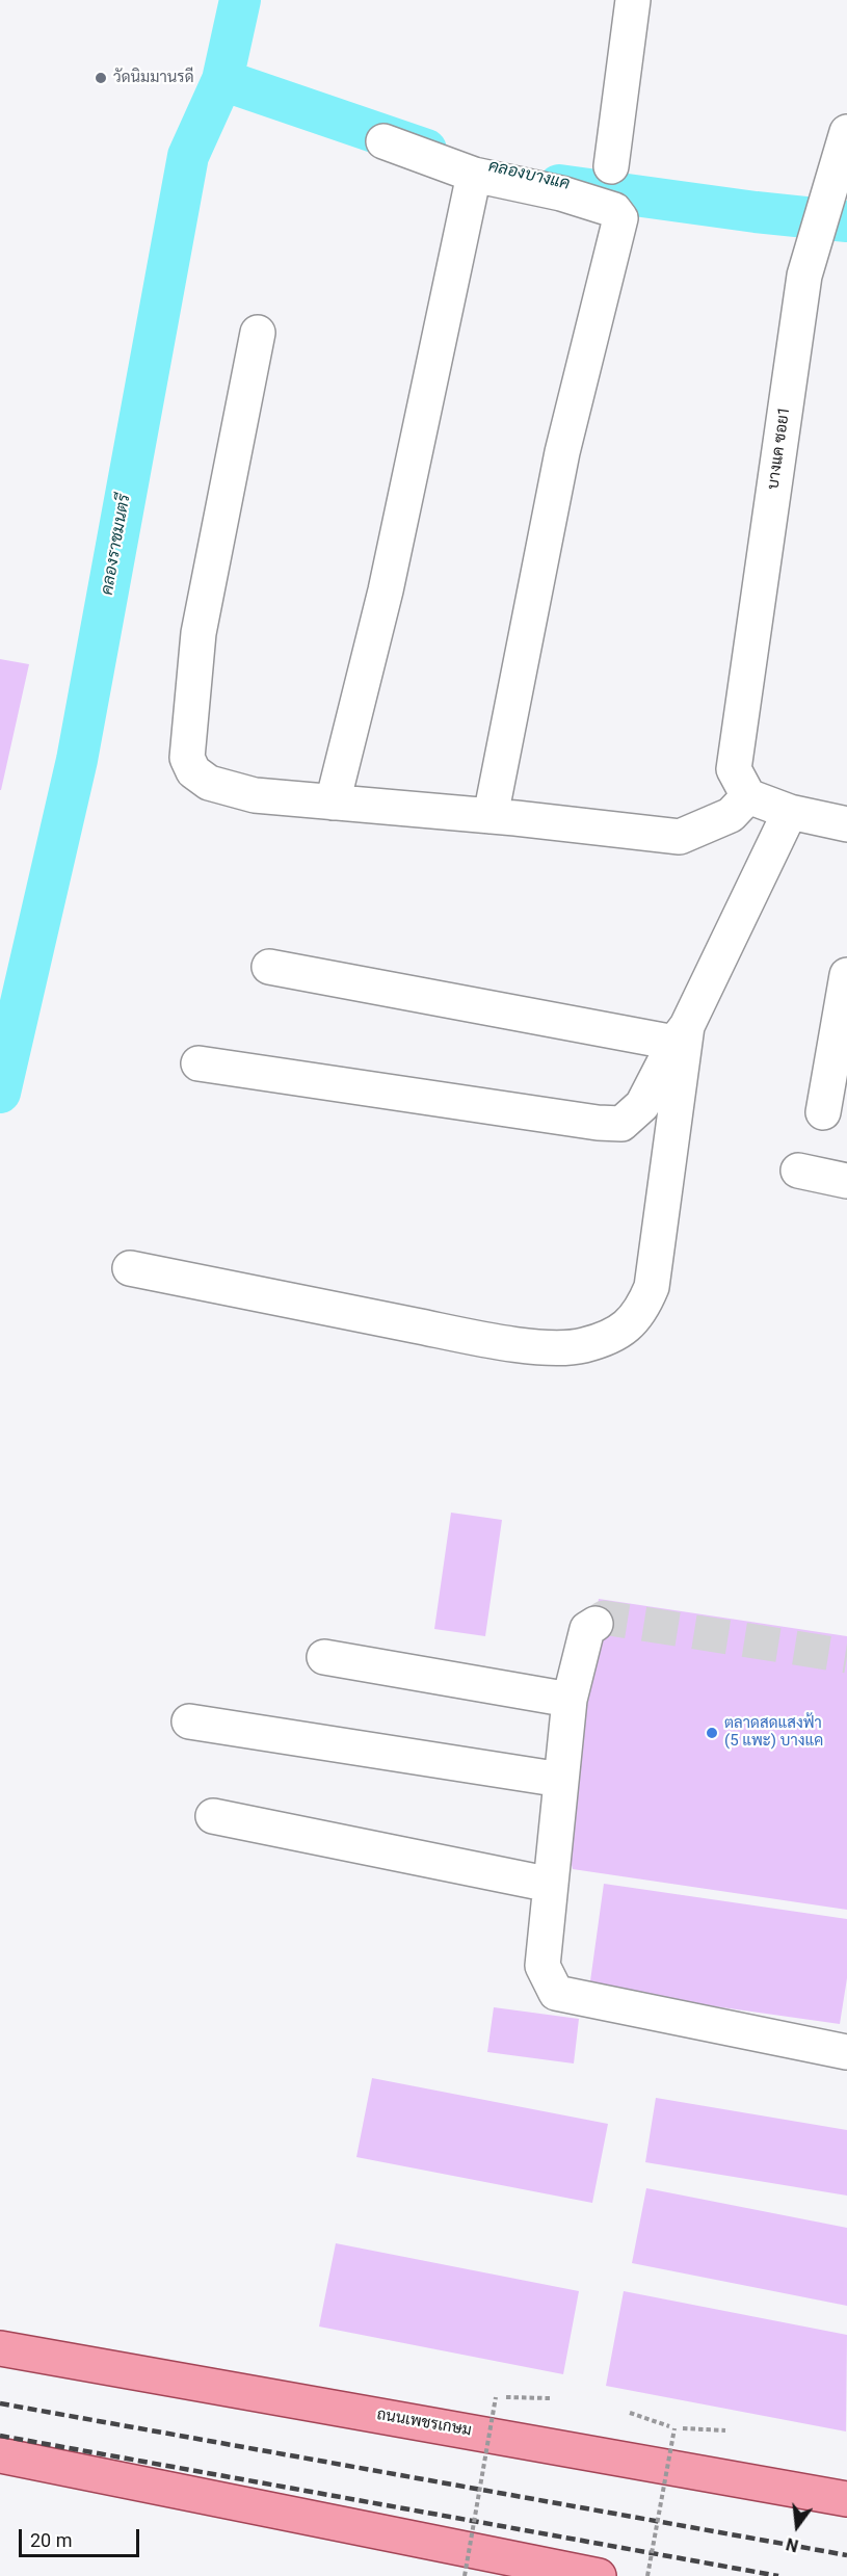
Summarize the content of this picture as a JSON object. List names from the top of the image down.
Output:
{
  "streets": {
    "main road": ["ถนนเพชรเกษม"],
    "street": ["บางแค ซอย1"]
  },
  "water": ["คลองบางแค", "คลองราชมนตรี"],
  "places": ["วัดนิมมานรดี", "ตลาดสดแสงฟ้า (5 แพะ) บางแค"],
  "scale_bar": "20 m",
  "north": "bottom"
}
